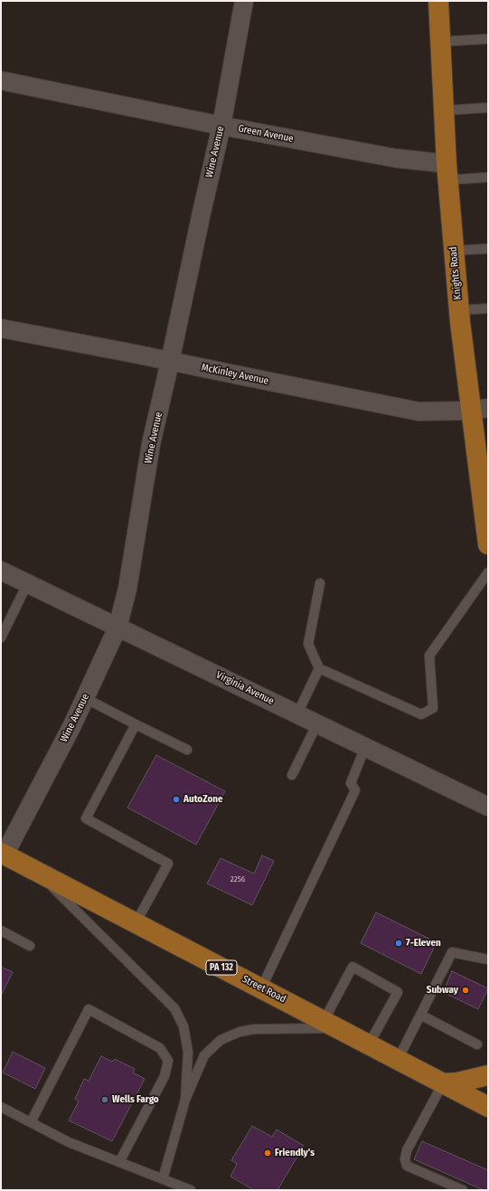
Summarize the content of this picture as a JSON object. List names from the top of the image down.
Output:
{
  "streets": {
    "main road": ["Knights Road", "PA 132", "Street Road"],
    "street": [
      "Green Avenue",
      "Wine Avenue",
      "McKinley Avenue",
      "Virginia Avenue"
    ]
  },
  "crossings": [
    ["Green Avenue", "Wine Avenue"],
    ["Green Avenue", "Knights Road"],
    ["Wine Avenue", "McKinley Avenue"],
    ["Wine Avenue", "Virginia Avenue"],
    ["Wine Avenue", "Street Road"],
    ["Knights Road", "McKinley Avenue"]
  ],
  "places": [
    "AutoZone",
    "7-Eleven",
    "Subway",
    "Wells Fargo",
    "Friendly's"
  ],
  "house_numbers": ["2256"]
}
